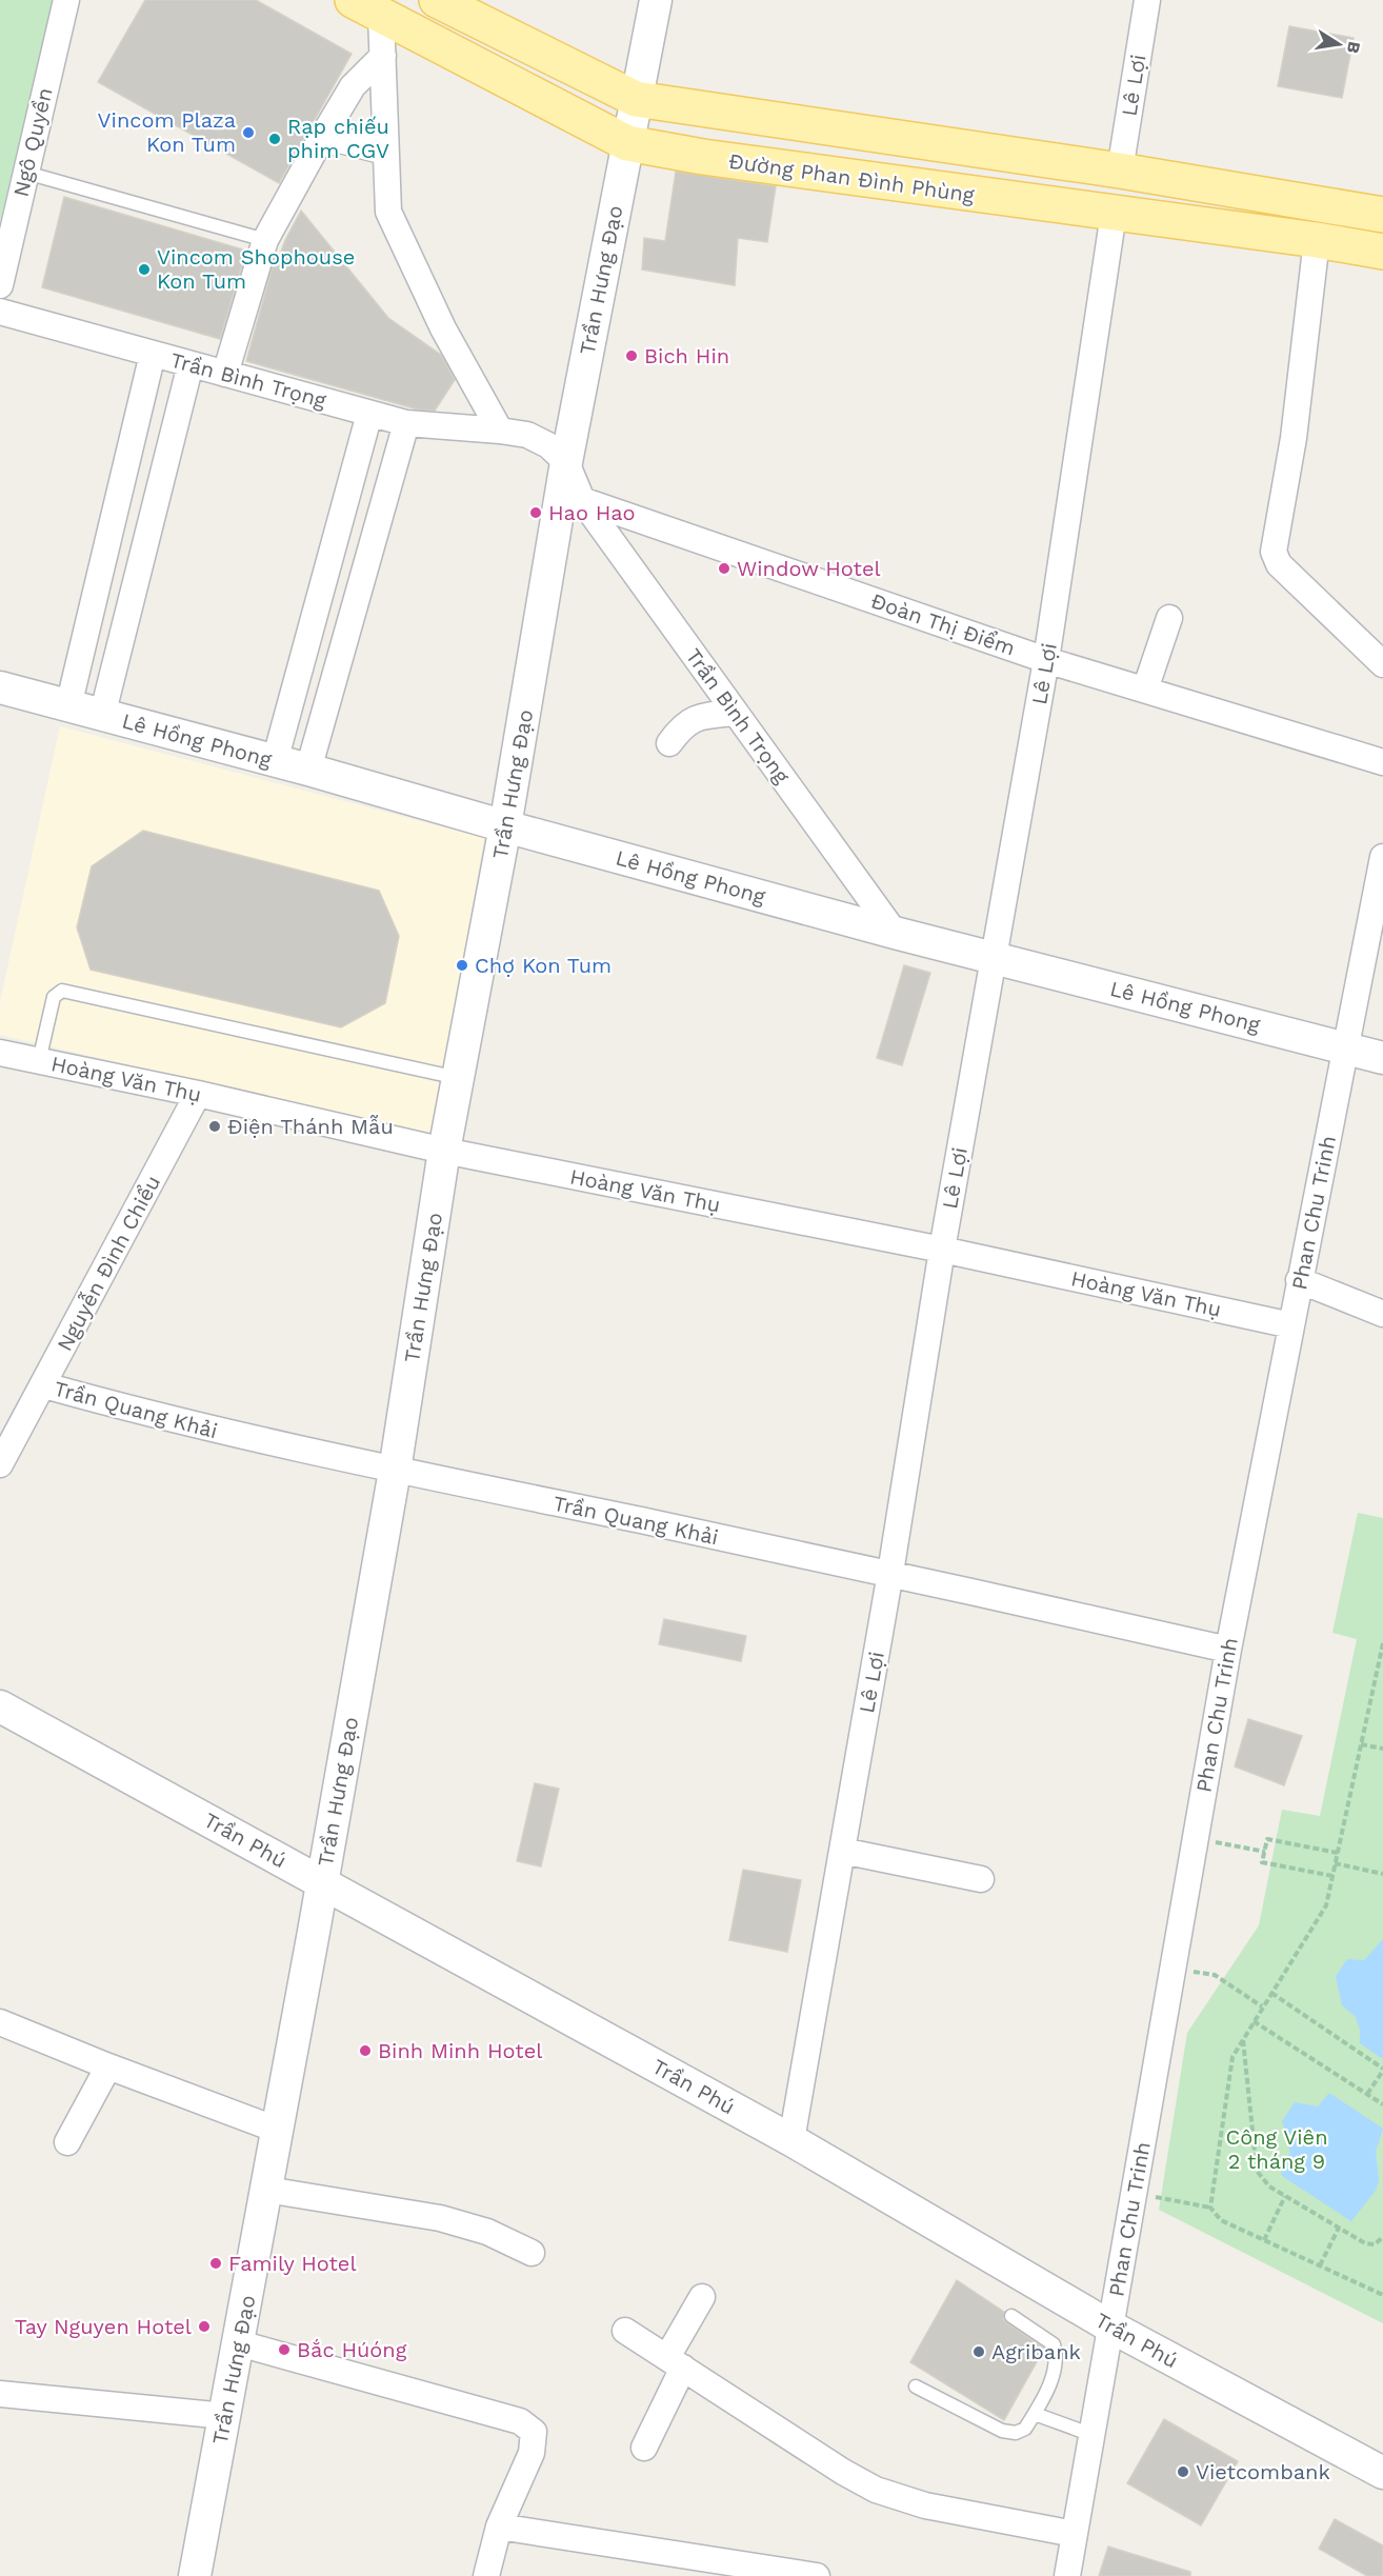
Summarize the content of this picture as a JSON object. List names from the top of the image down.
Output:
{
  "streets": {
    "main road": ["Đường Phan Đình Phùng"],
    "street": [
      "Lê Lợi",
      "Ngô Quyền",
      "Trần Hưng Đạo",
      "Trần Bình Trọng",
      "Đoàn Thị Điểm",
      "Lê Hồng Phong",
      "Hoàng Văn Thụ",
      "Phan Chu Trinh",
      "Nguyễn Đình Chiểu",
      "Trần Quang Khải",
      "Trần Phú"
    ]
  },
  "crossings": [
    ["Lê Lợi", "Đường Phan Đình Phùng"],
    ["Lê Lợi", "Đoàn Thị Điểm"],
    ["Lê Lợi", "Lê Hồng Phong"],
    ["Lê Lợi", "Hoàng Văn Thụ"],
    ["Lê Lợi", "Trần Quang Khải"],
    ["Lê Lợi", "Trần Phú"],
    ["Đường Phan Đình Phùng", "Trần Hưng Đạo"],
    ["Trần Hưng Đạo", "Trần Bình Trọng"],
    ["Trần Hưng Đạo", "Lê Hồng Phong"],
    ["Trần Hưng Đạo", "Hoàng Văn Thụ"],
    ["Trần Hưng Đạo", "Trần Quang Khải"],
    ["Trần Hưng Đạo", "Trần Phú"],
    ["Trần Bình Trọng", "Đoàn Thị Điểm"],
    ["Trần Bình Trọng", "Lê Hồng Phong"],
    ["Lê Hồng Phong", "Phan Chu Trinh"],
    ["Hoàng Văn Thụ", "Phan Chu Trinh"],
    ["Hoàng Văn Thụ", "Nguyễn Đình Chiểu"],
    ["Phan Chu Trinh", "Trần Quang Khải"],
    ["Phan Chu Trinh", "Trần Phú"],
    ["Nguyễn Đình Chiểu", "Trần Quang Khải"]
  ],
  "parks": ["Công Viên 2 tháng 9"],
  "places": [
    "Vincom Plaza Kon Tum",
    "Rạp chiếu phim CGV",
    "Vincom Shophouse Kon Tum",
    "Bich Hin",
    "Hao Hao",
    "Window Hotel",
    "Chợ Kon Tum",
    "Điện Thánh Mẫu",
    "Binh Minh Hotel",
    "Family Hotel",
    "Tay Nguyen Hotel",
    "Bắc Húóng",
    "Agribank",
    "Vietcombank"
  ],
  "north": "right"
}
